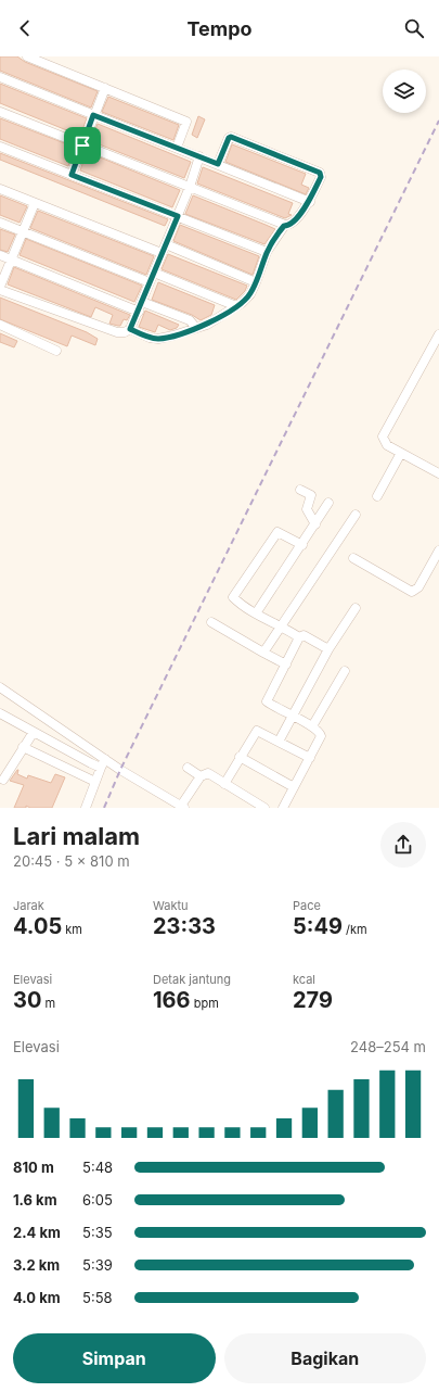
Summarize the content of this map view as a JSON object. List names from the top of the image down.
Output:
{
  "page": {
    "header": "Tempo",
    "heading": ["Lari malam", "20:45 · 5 × 810 m"],
    "stats": [
      ["Jarak", "4.05 km"],
      ["Waktu", "23:33"],
      ["Pace", "5:49 /km"],
      ["Elevasi", "30 m"],
      ["Detak jantung", "166 bpm"],
      ["kcal", "279"]
    ],
    "chart": ["Elevasi", "248–254 m"],
    "list": [
      {
        "name": "810 m",
        "note": "5:48"
      },
      {
        "name": "1.6 km",
        "note": "6:05"
      },
      {
        "name": "2.4 km",
        "note": "5:35"
      },
      {
        "name": "3.2 km",
        "note": "5:39"
      },
      {
        "name": "4.0 km",
        "note": "5:58"
      }
    ],
    "buttons": ["Simpan", "Bagikan"]
  }
}
